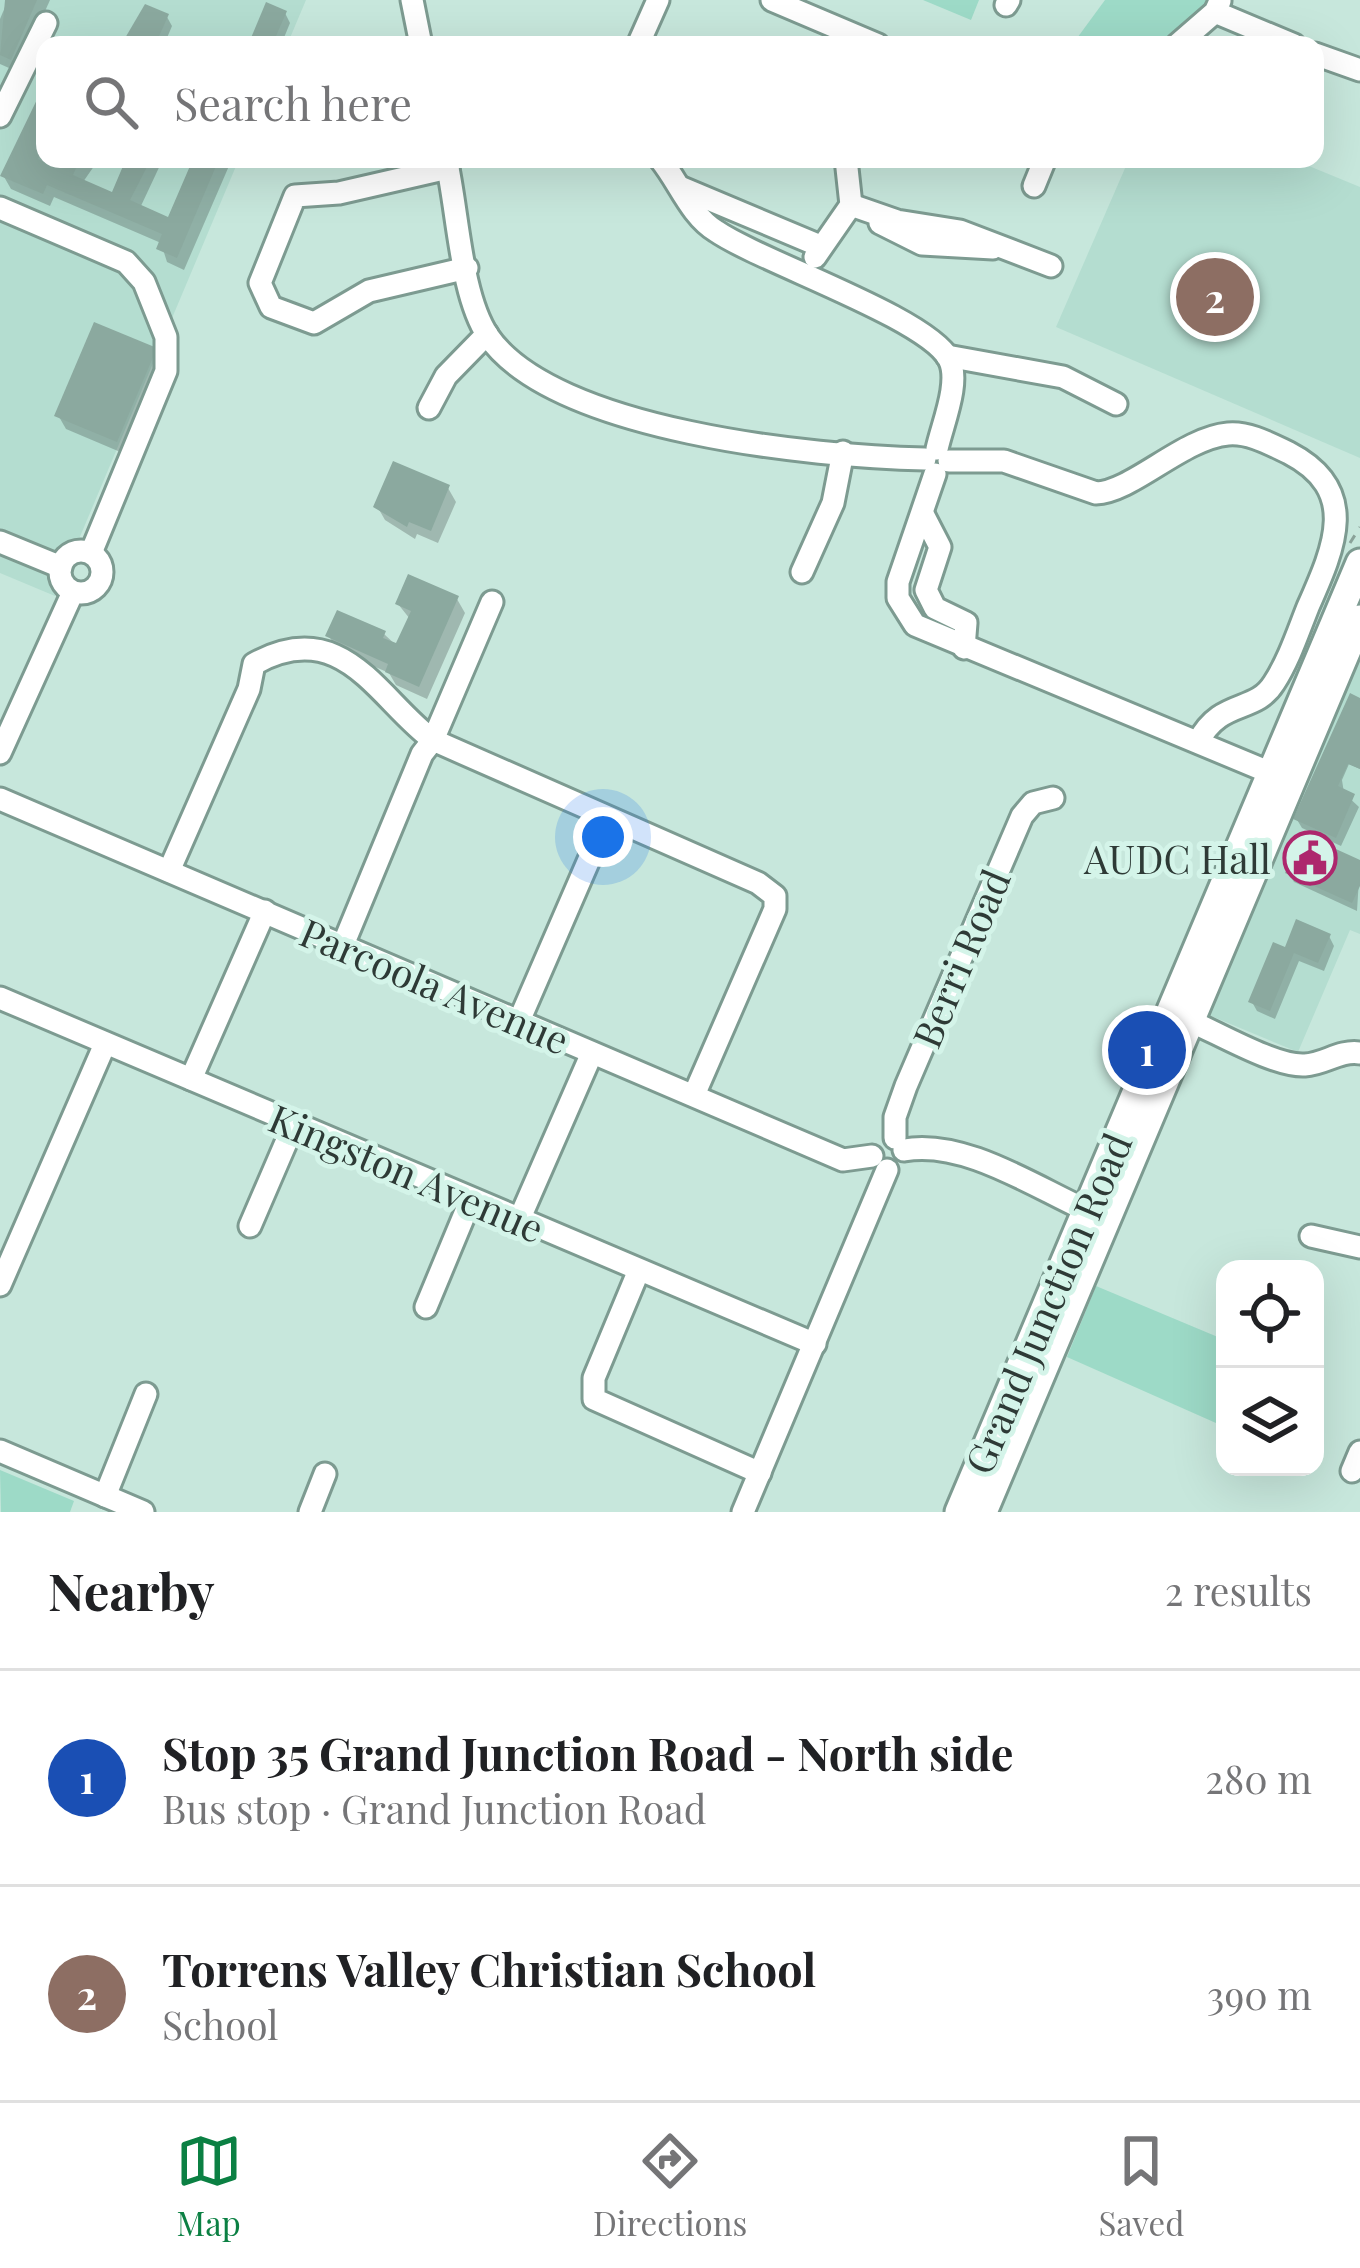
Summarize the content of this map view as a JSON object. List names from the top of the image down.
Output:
{
  "streets": {
    "main road": ["Grand Junction Road"],
    "street": ["Berri Road", "Parcoola Avenue", "Kingston Avenue"]
  },
  "places": {
    "public building": ["AUDC Hall"]
  },
  "page": {
    "search": "Search here",
    "pins": ["2", "1"],
    "heading": ["Nearby", "2 results"],
    "list": [
      {
        "mark": "1",
        "name": "Stop 35 Grand Junction Road - North side",
        "note": "Bus stop · Grand Junction Road",
        "value": "280 m"
      },
      {
        "mark": "2",
        "name": "Torrens Valley Christian School",
        "note": "School",
        "value": "390 m"
      }
    ],
    "nav": ["Map", "Directions", "Saved"]
  }
}
